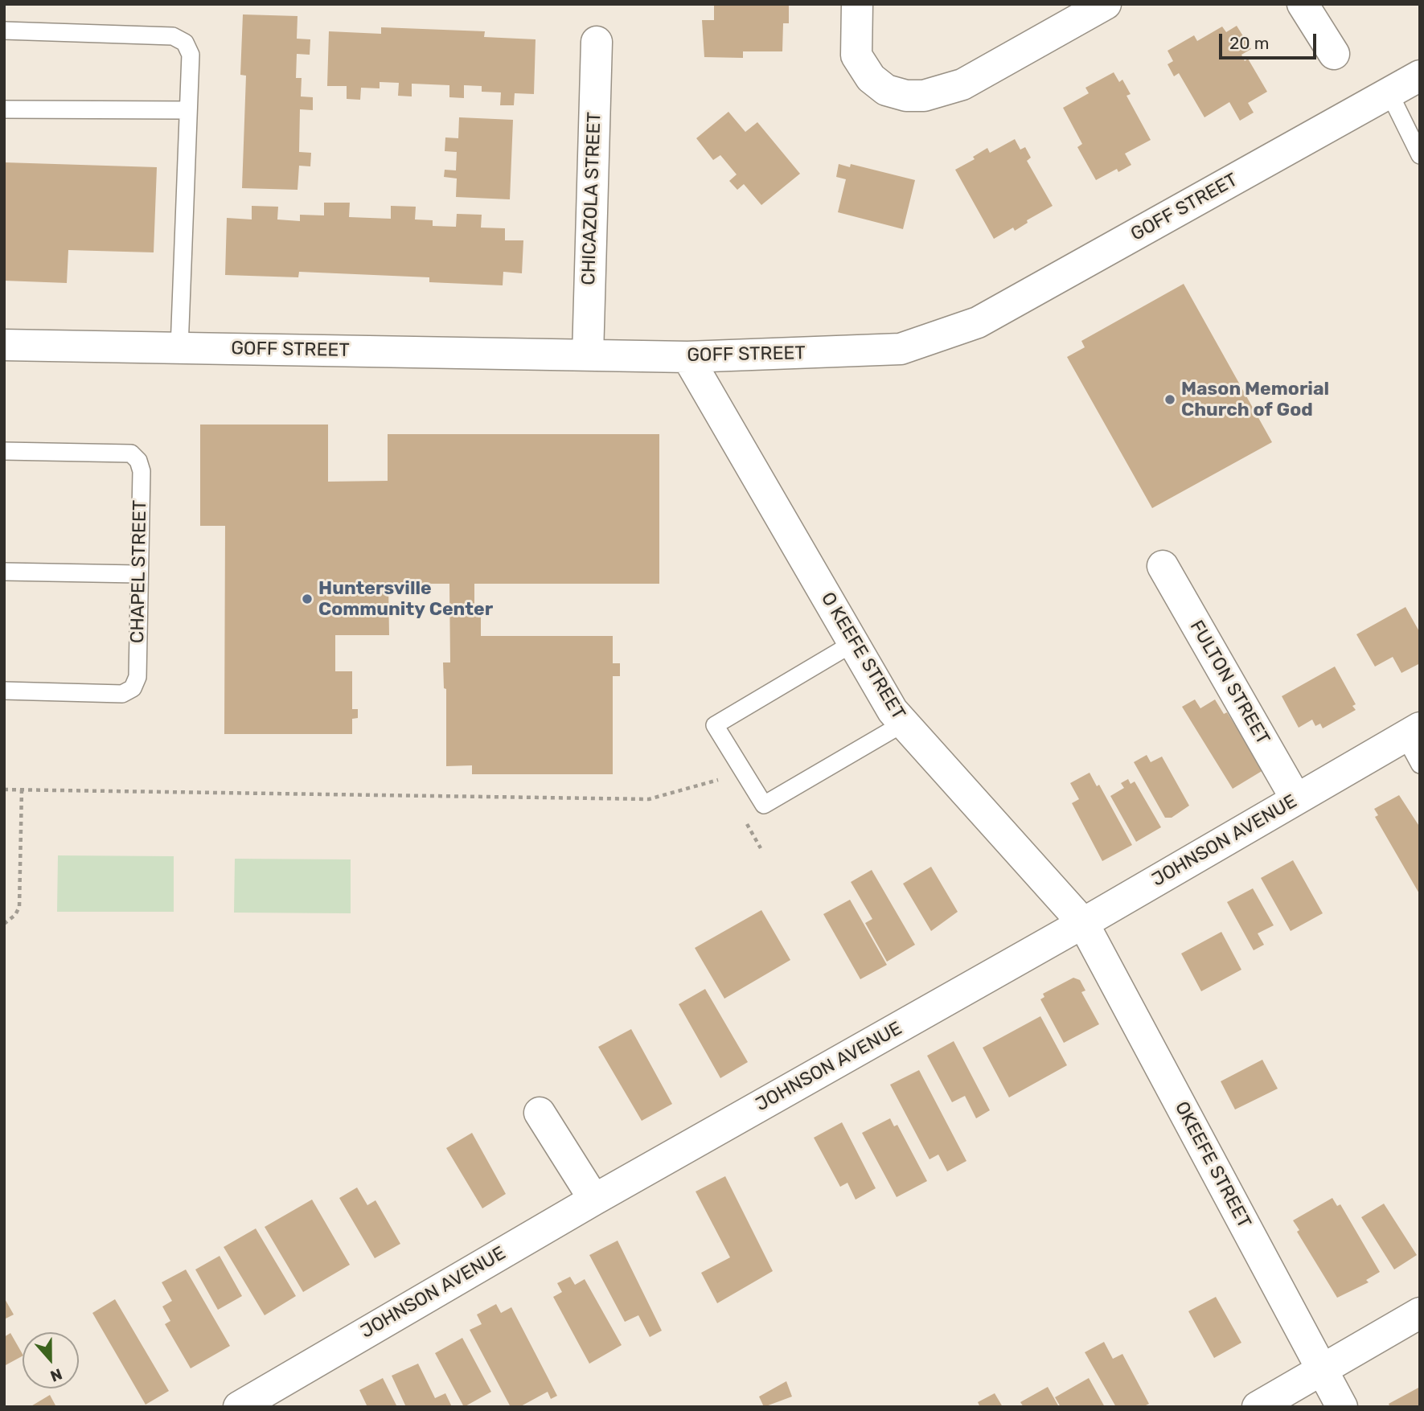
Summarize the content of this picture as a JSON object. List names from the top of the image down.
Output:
{
  "streets": {
    "street": [
      "CHICAZOLA STREET",
      "GOFF STREET",
      "O KEEFE STREET",
      "FULTON STREET",
      "JOHNSON AVENUE",
      "OKEEFE STREET"
    ],
    "lane": ["CHAPEL STREET"]
  },
  "crossings": [
    ["CHICAZOLA STREET", "GOFF STREET"],
    ["GOFF STREET", "O KEEFE STREET"],
    ["O KEEFE STREET", "JOHNSON AVENUE"],
    ["O KEEFE STREET", "OKEEFE STREET"],
    ["FULTON STREET", "JOHNSON AVENUE"],
    ["JOHNSON AVENUE", "OKEEFE STREET"]
  ],
  "places": ["Mason Memorial Church of God", "Huntersville Community Center"],
  "scale_bar": "20 m",
  "north": "bottom"
}
